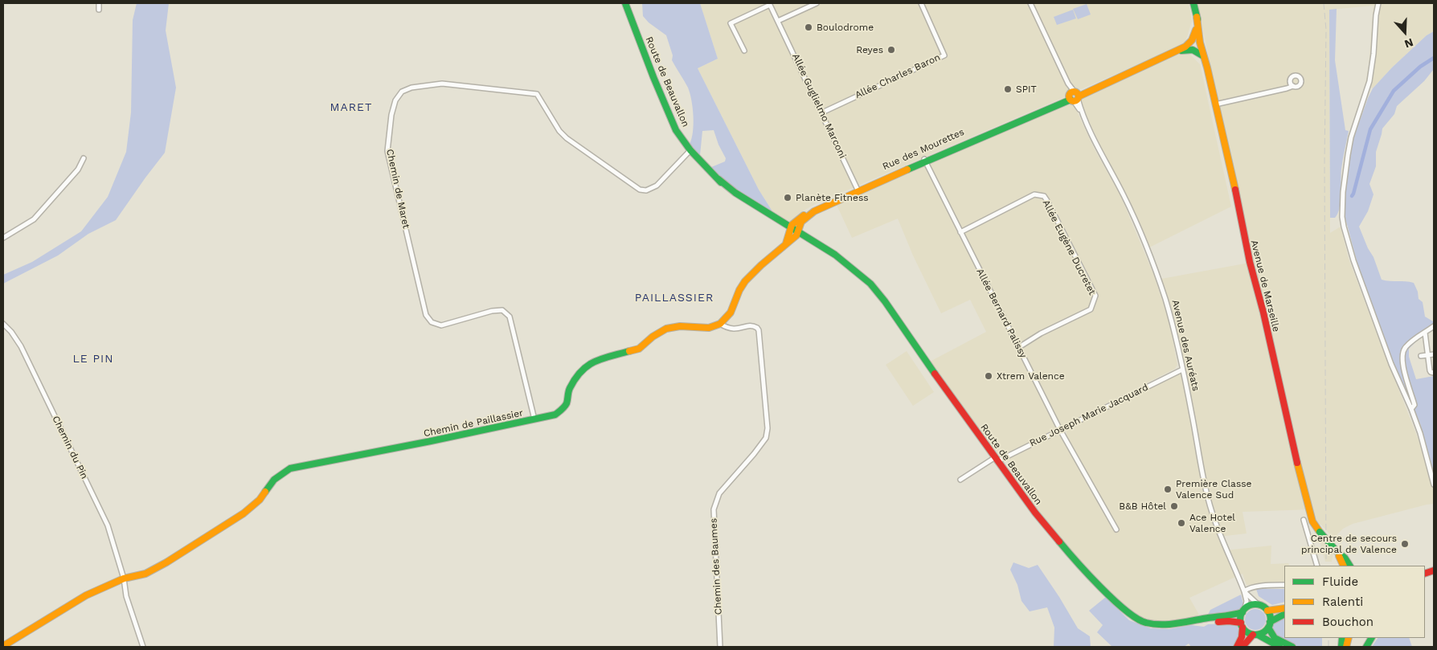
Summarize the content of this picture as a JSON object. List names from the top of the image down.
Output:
{
  "streets": {
    "main road": [
      "Route de Beauvallon",
      "Rue des Mourettes",
      "Avenue de Marseille",
      "Chemin de Paillassier"
    ],
    "street": [
      "Allée Charles Baron",
      "Allée Guglielmo Marconi",
      "Chemin de Maret",
      "Allée Eugène Ducretet",
      "Allée Bernard Palissy",
      "Avenue des Auréats",
      "Rue Joseph Marie Jacquard",
      "Chemin du Pin",
      "Chemin des Baumes"
    ]
  },
  "crossings": [
    ["Allée Charles Baron", "Allée Guglielmo Marconi"],
    ["Route de Beauvallon", "Rue des Mourettes"],
    ["Route de Beauvallon", "Chemin de Maret"],
    ["Route de Beauvallon", "Rue Joseph Marie Jacquard"],
    ["Allée Guglielmo Marconi", "Rue des Mourettes"],
    ["Rue des Mourettes", "Avenue de Marseille"],
    ["Rue des Mourettes", "Allée Bernard Palissy"],
    ["Rue des Mourettes", "Avenue des Auréats"],
    ["Chemin de Maret", "Chemin de Paillassier"],
    ["Allée Eugène Ducretet", "Allée Bernard Palissy"],
    ["Allée Bernard Palissy", "Rue Joseph Marie Jacquard"],
    ["Avenue des Auréats", "Rue Joseph Marie Jacquard"],
    ["Chemin de Paillassier", "Chemin du Pin"],
    ["Chemin de Paillassier", "Chemin des Baumes"]
  ],
  "districts": ["MARET", "PAILLASSIER", "LE PIN"],
  "places": [
    "Boulodrome",
    "Reyes",
    "SPIT",
    "Planète Fitness",
    "Xtrem Valence",
    "Première Classe Valence Sud",
    "B&B Hôtel",
    "Ace Hotel Valence",
    "Centre de secours principal de Valence"
  ],
  "legend": ["Fluide", "Ralenti", "Bouchon"],
  "north": "bottom"
}
